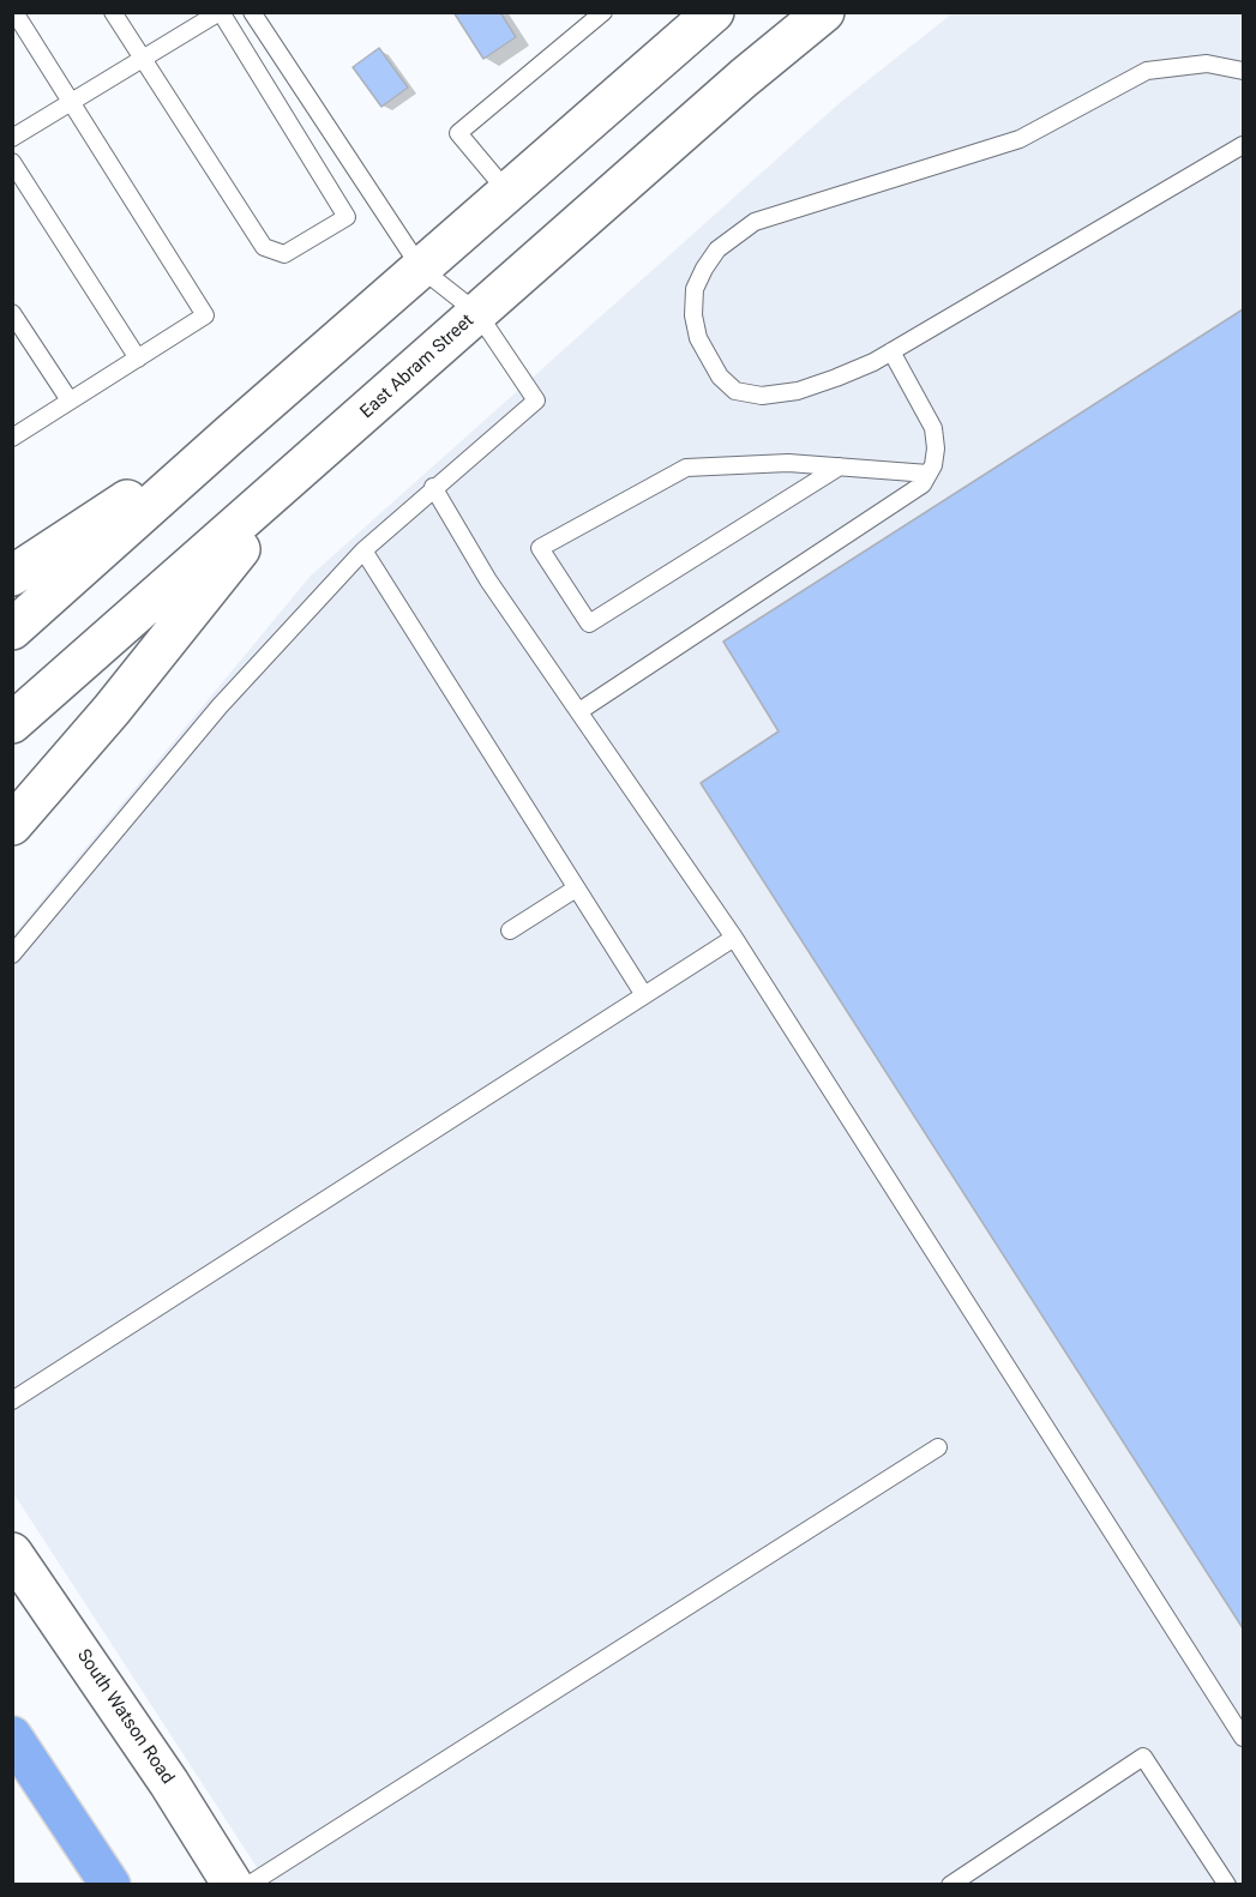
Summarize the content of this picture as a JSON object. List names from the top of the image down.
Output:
{
  "streets": {
    "main road": ["East Abram Street", "South Watson Road"]
  }
}
